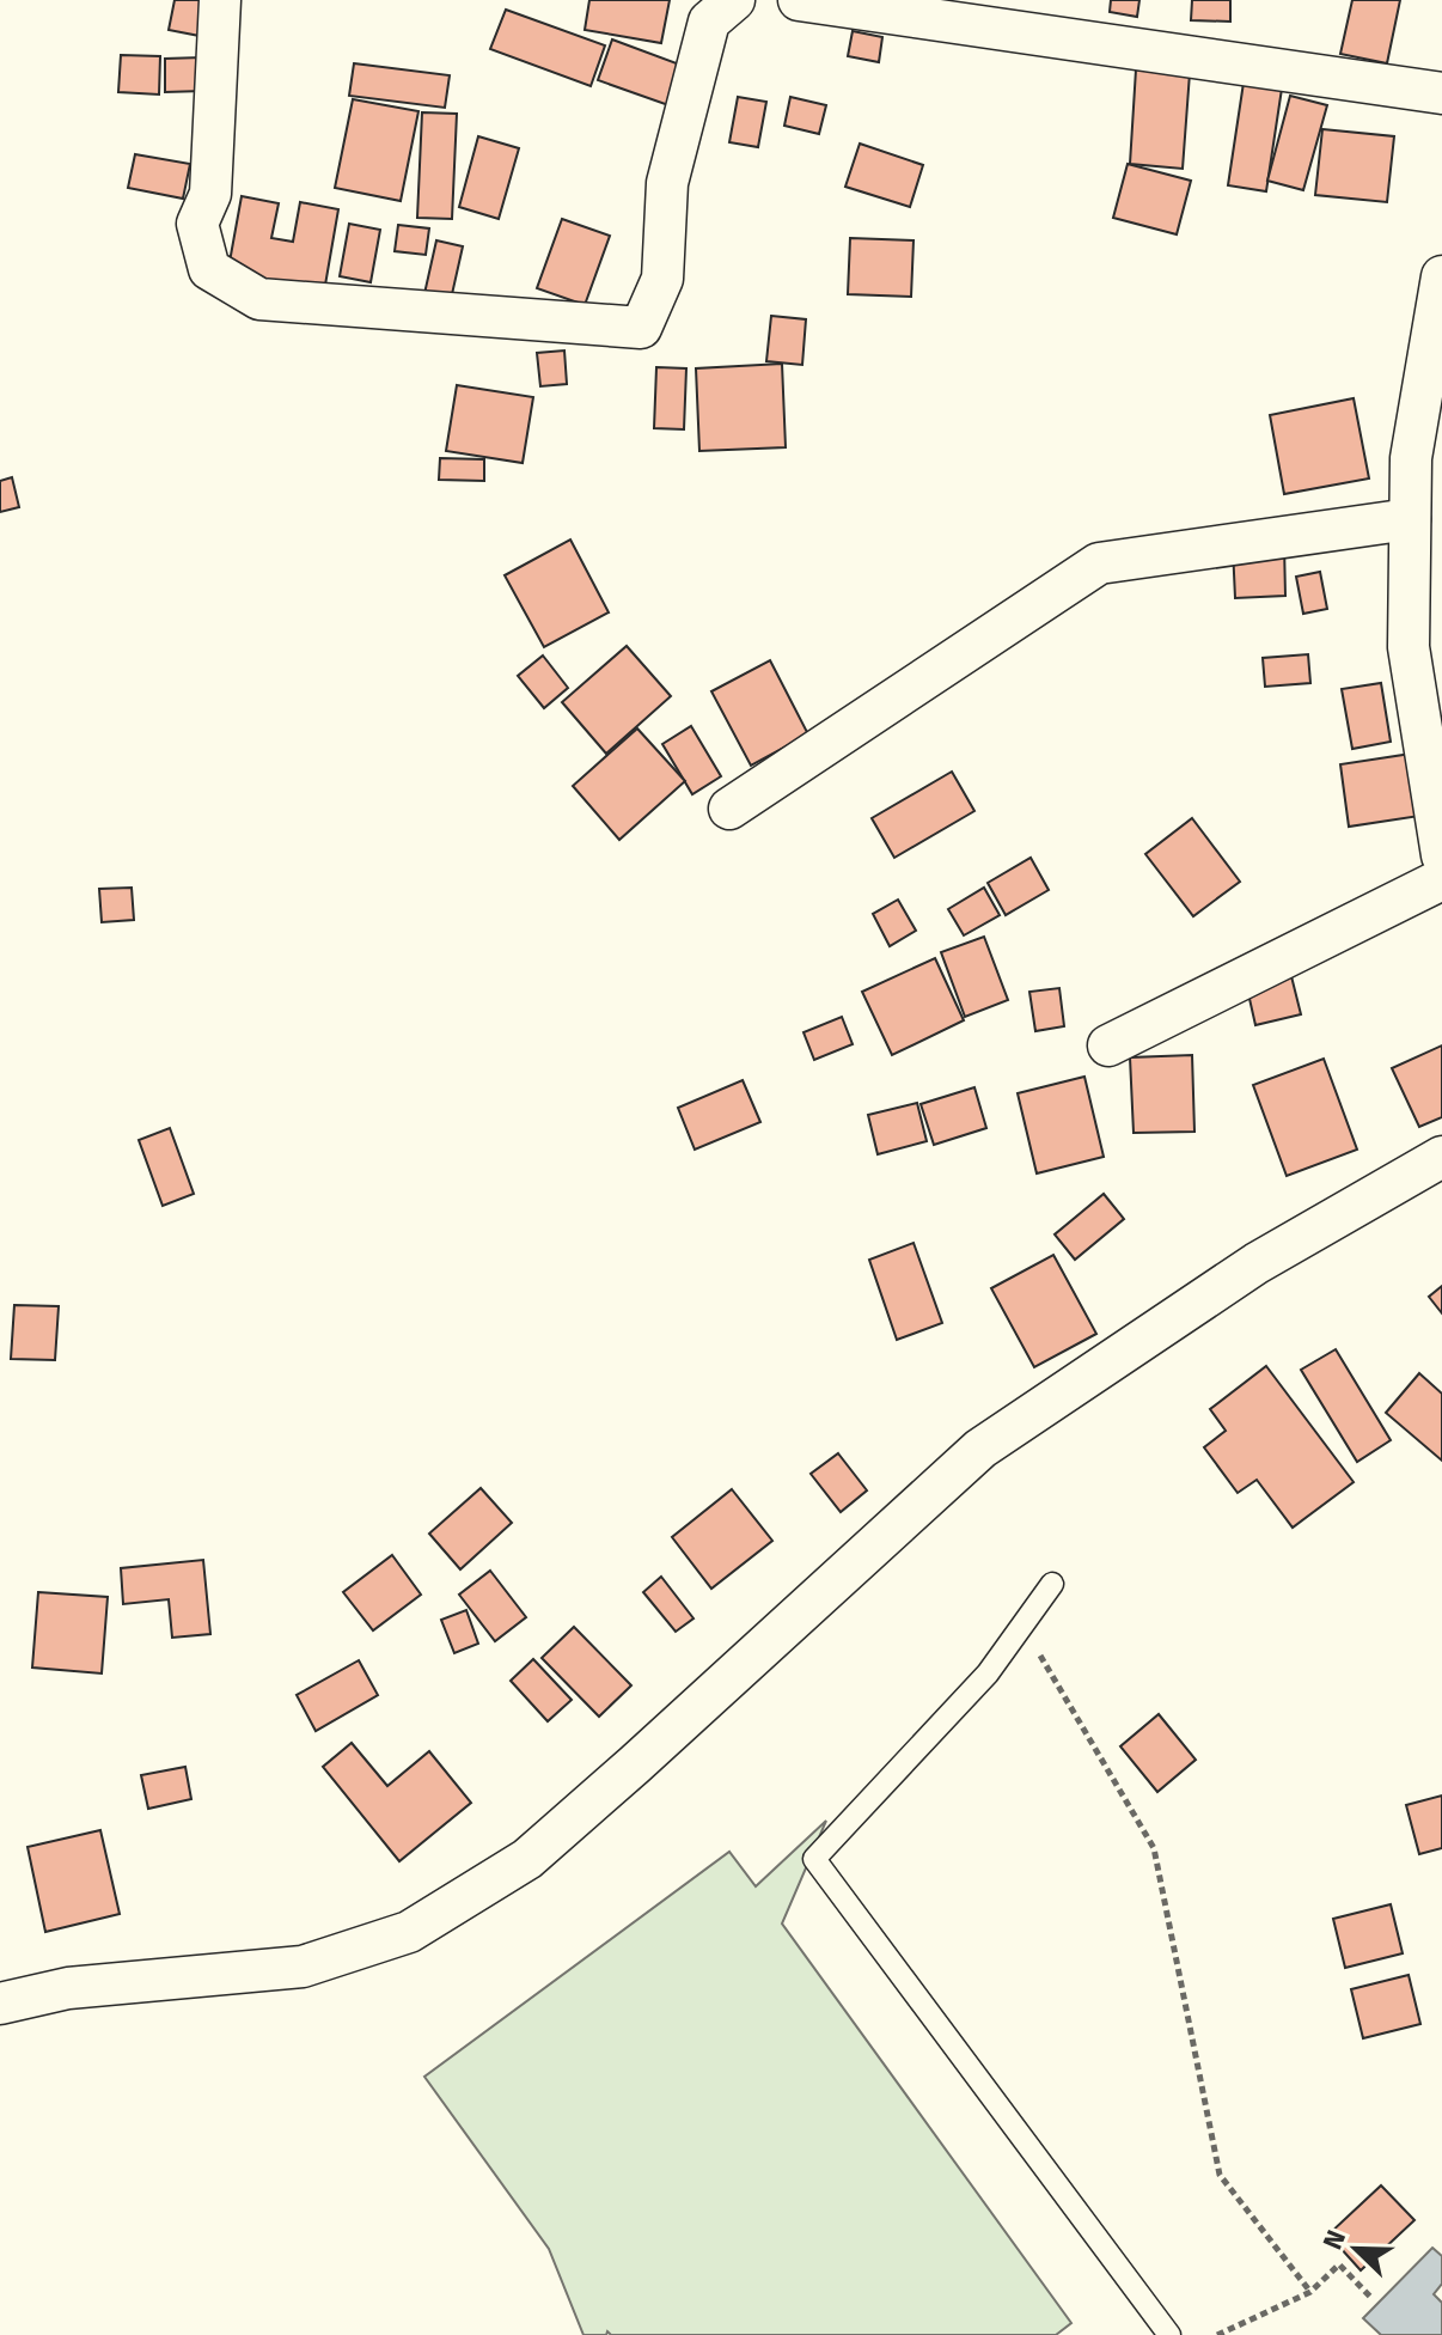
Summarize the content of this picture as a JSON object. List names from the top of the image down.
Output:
{
  "north": "top left"
}
